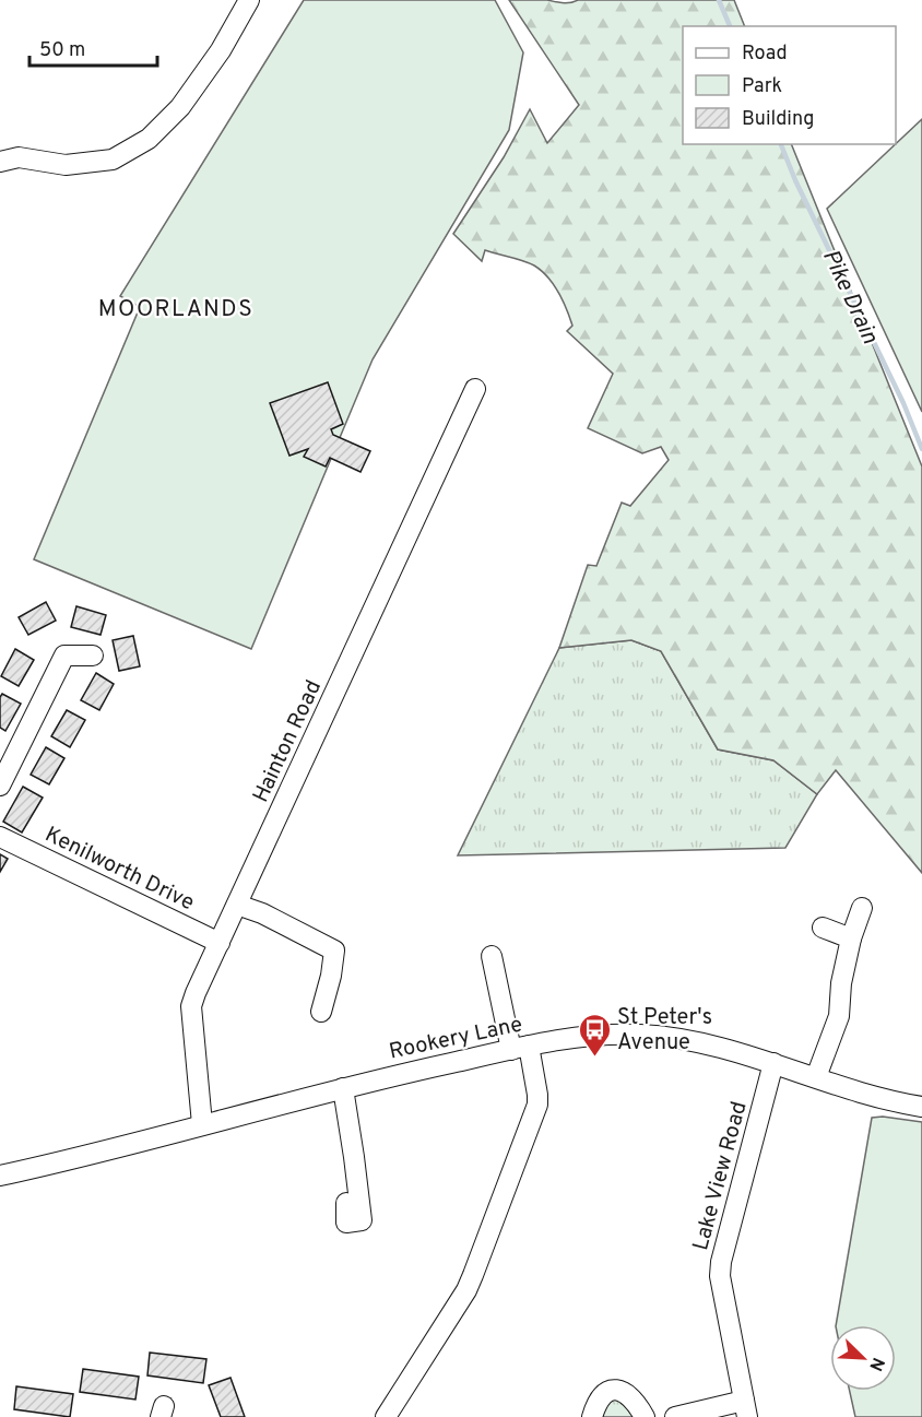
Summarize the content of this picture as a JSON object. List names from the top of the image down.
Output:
{
  "streets": {
    "street": [
      "Hainton Road",
      "Kenilworth Drive",
      "Rookery Lane",
      "Lake View Road"
    ]
  },
  "crossings": [
    ["Hainton Road", "Kenilworth Drive"],
    ["Hainton Road", "Rookery Lane"],
    ["Rookery Lane", "Lake View Road"]
  ],
  "districts": ["MOORLANDS"],
  "water": ["Pike Drain"],
  "places": {
    "bus stop": ["St Peter's Avenue"]
  },
  "legend": ["Road", "Park", "Building"],
  "scale_bar": "50 m",
  "north": "bottom right"
}
